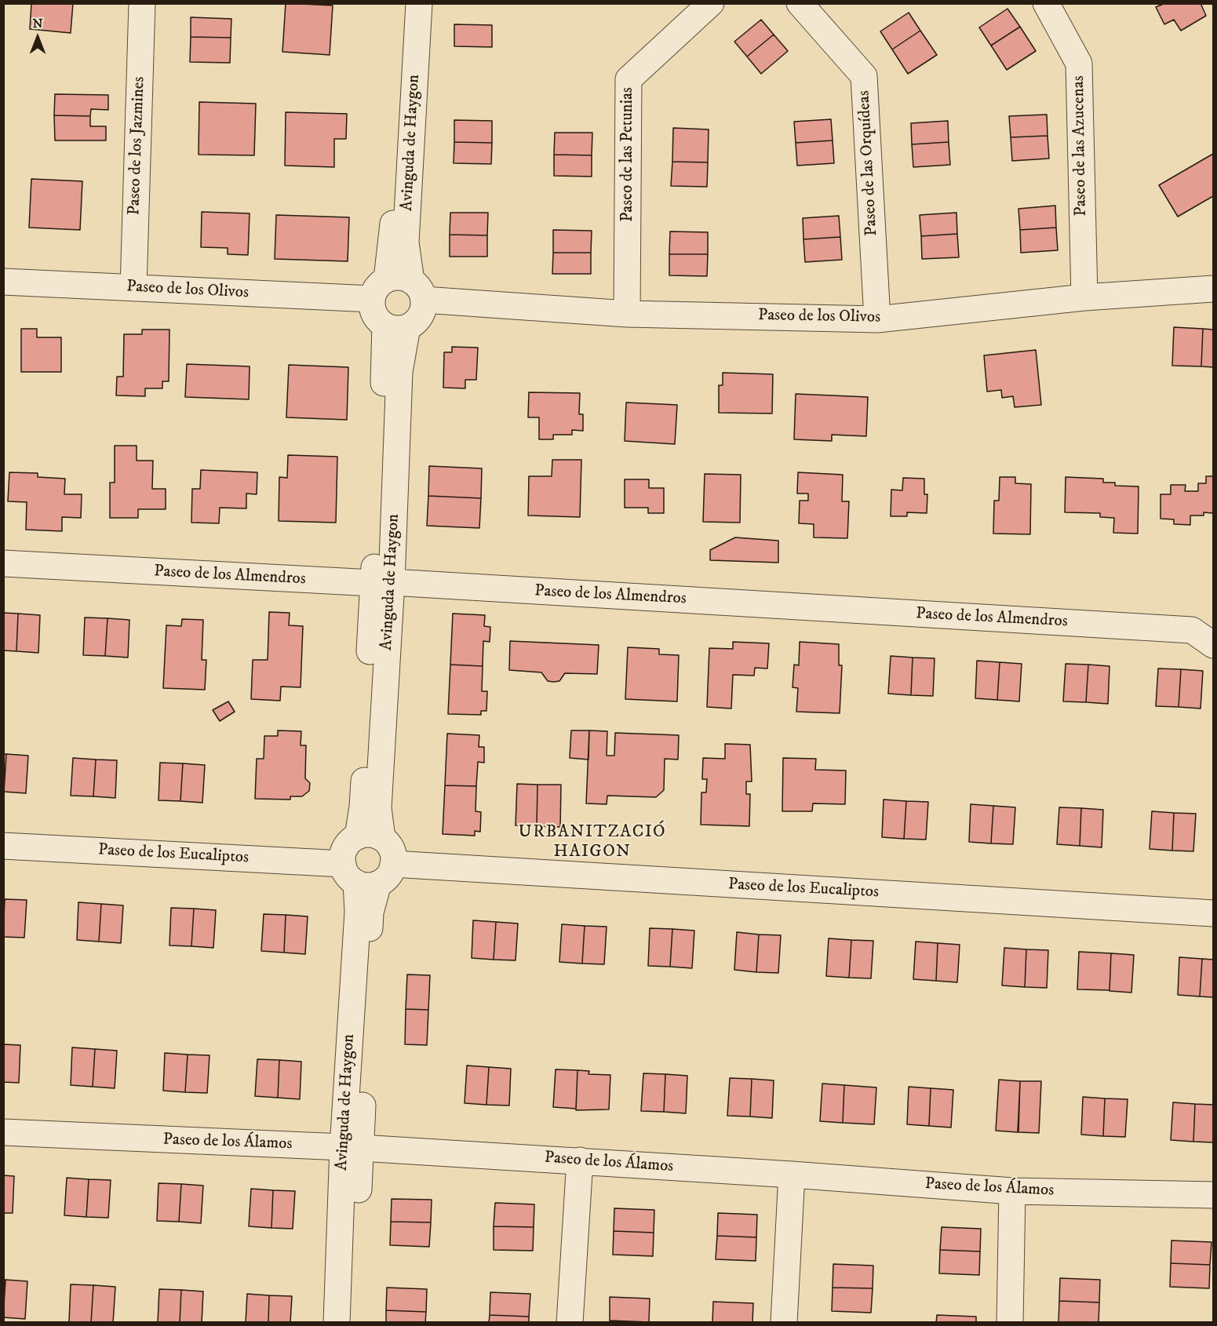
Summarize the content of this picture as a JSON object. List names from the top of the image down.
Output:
{
  "streets": {
    "street": [
      "Avinguda de Haygon",
      "Paseo de los Jazmines",
      "Paseo de las Azucenas",
      "Paseo de las Petunias",
      "Paseo de las Orquídeas",
      "Paseo de los Olivos",
      "Paseo de los Almendros",
      "Paseo de los Eucaliptos",
      "Paseo de los Álamos"
    ]
  },
  "crossings": [
    ["Avinguda de Haygon", "Paseo de los Olivos"],
    ["Avinguda de Haygon", "Paseo de los Almendros"],
    ["Avinguda de Haygon", "Paseo de los Eucaliptos"],
    ["Avinguda de Haygon", "Paseo de los Álamos"],
    ["Paseo de los Jazmines", "Paseo de los Olivos"],
    ["Paseo de las Azucenas", "Paseo de los Olivos"],
    ["Paseo de las Petunias", "Paseo de los Olivos"],
    ["Paseo de las Orquídeas", "Paseo de los Olivos"]
  ],
  "districts": ["URBANITZACIÓ HAIGON"],
  "north": "top"
}
